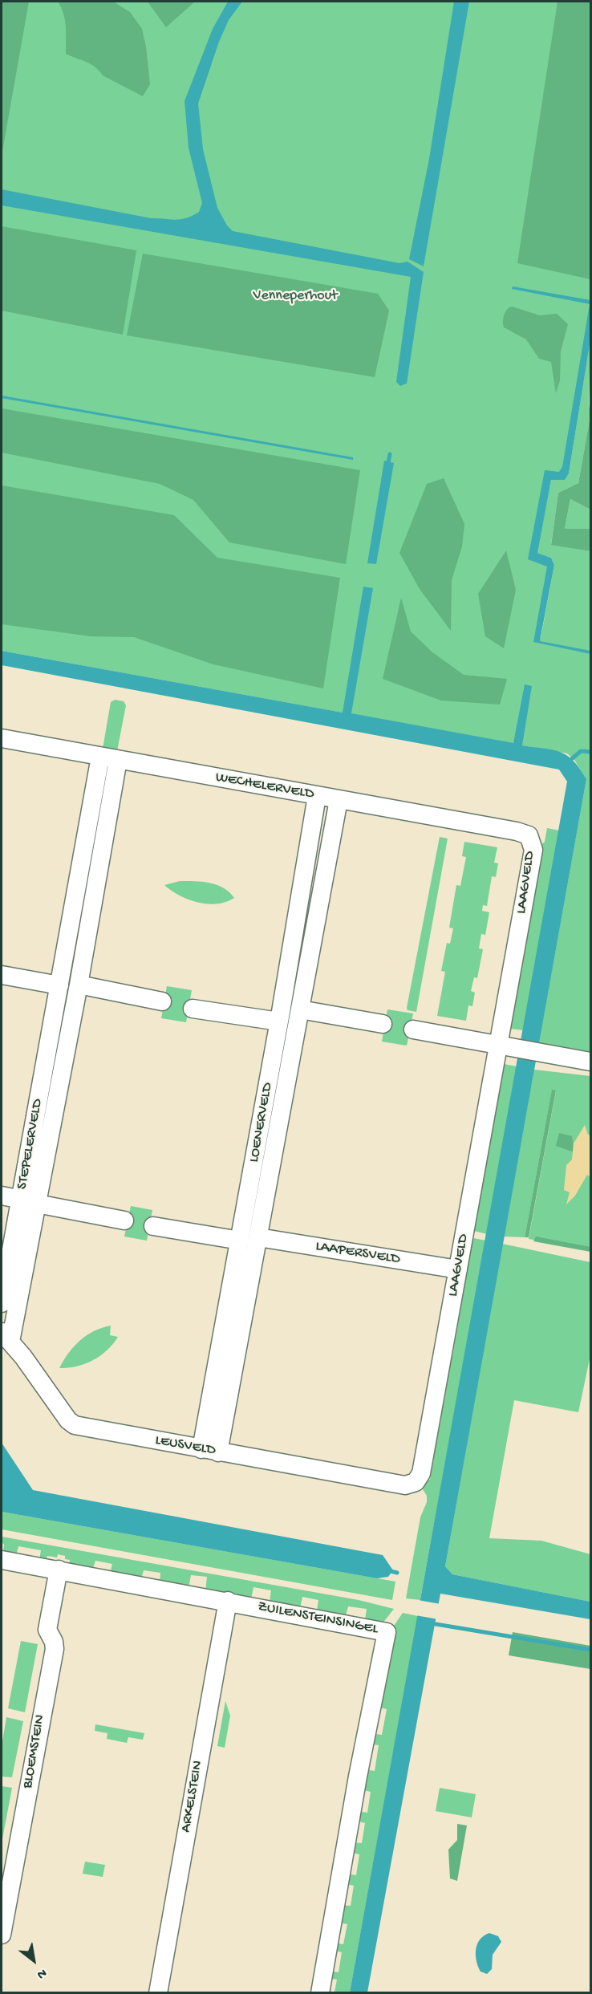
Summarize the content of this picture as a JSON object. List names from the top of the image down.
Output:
{
  "streets": {
    "street": [
      "WECHELERVELD",
      "LAAGVELD",
      "LOENERVELD",
      "STEPELERVELD",
      "LAAPERSVELD",
      "LEUSVELD",
      "ZUILENSTEINSINGEL",
      "BLOEMSTEIN",
      "ARKELSTEIN"
    ]
  },
  "crossings": [
    ["WECHELERVELD", "LAAGVELD"],
    ["WECHELERVELD", "LOENERVELD"],
    ["WECHELERVELD", "STEPELERVELD"],
    ["LAAGVELD", "LAAPERSVELD"],
    ["LAAGVELD", "LEUSVELD"],
    ["LOENERVELD", "LAAPERSVELD"],
    ["LOENERVELD", "LEUSVELD"],
    ["STEPELERVELD", "LEUSVELD"],
    ["ZUILENSTEINSINGEL", "BLOEMSTEIN"],
    ["ZUILENSTEINSINGEL", "ARKELSTEIN"]
  ],
  "parks": ["Venneperhout"],
  "north": "bottom right"
}
